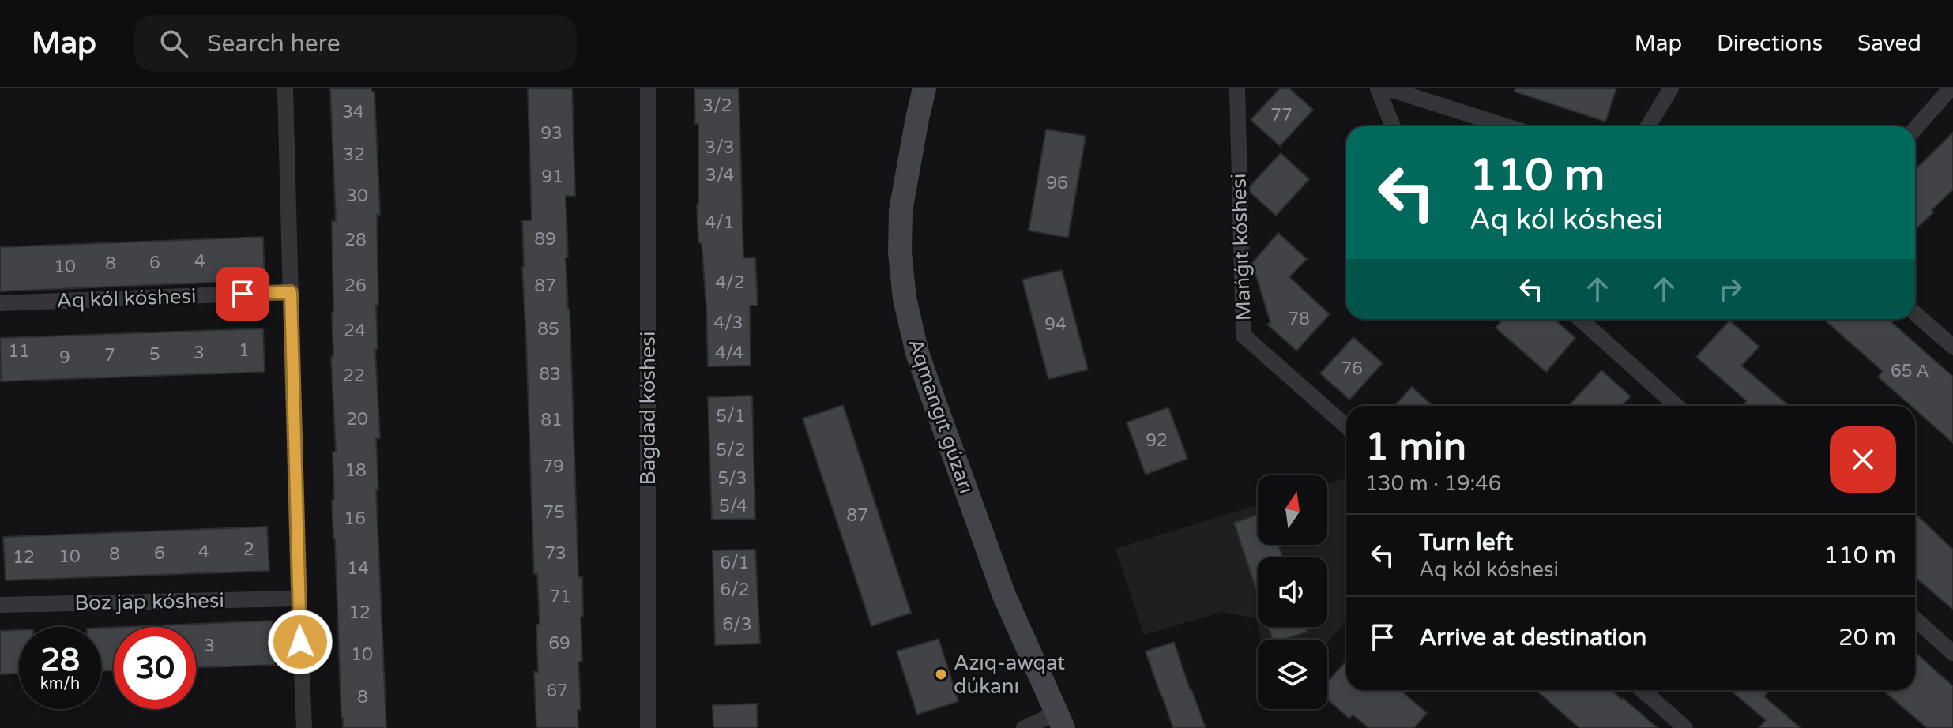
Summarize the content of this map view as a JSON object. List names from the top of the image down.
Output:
{
  "streets": {
    "street": [
      "Mańǵıt kóshesi",
      "Aq kól kóshesi",
      "Bagdad kóshesi",
      "Aqmangıt gúzarı",
      "Boz jap kóshesi"
    ]
  },
  "places": ["Azıq-awqat dúkanı"],
  "house_numbers": [
    "3/2",
    "34",
    "77",
    "93",
    "3/3",
    "32",
    "3/4",
    "91",
    "96",
    "30",
    "4/1",
    "89",
    "28",
    "4",
    "6",
    "8",
    "10",
    "4/2",
    "26",
    "87",
    "78",
    "4/3",
    "94",
    "85",
    "24",
    "1",
    "11",
    "3",
    "4/4",
    "5",
    "7",
    "9",
    "76",
    "65 А",
    "83",
    "22",
    "5/1",
    "20",
    "81",
    "92",
    "5/2",
    "79",
    "18",
    "5/3",
    "5/4",
    "75",
    "87",
    "16",
    "2",
    "4",
    "6",
    "73",
    "8",
    "10",
    "12",
    "6/1",
    "14",
    "6/2",
    "71",
    "12",
    "6/3",
    "69",
    "3",
    "10",
    "67",
    "8"
  ],
  "north": "top",
  "page": {
    "header": "Map",
    "search": "Search here",
    "nav": ["Map", "Directions", "Saved"],
    "turn": ["110 m", "Aq kól kóshesi"],
    "heading": ["1 min", "130 m · 19:46"],
    "list": [
      {
        "name": "Turn left",
        "note": "Aq kól kóshesi",
        "value": "110 m"
      },
      {
        "name": "Arrive at destination",
        "value": "20 m"
      }
    ],
    "speed": "28 km/h",
    "limit": "30"
  }
}
